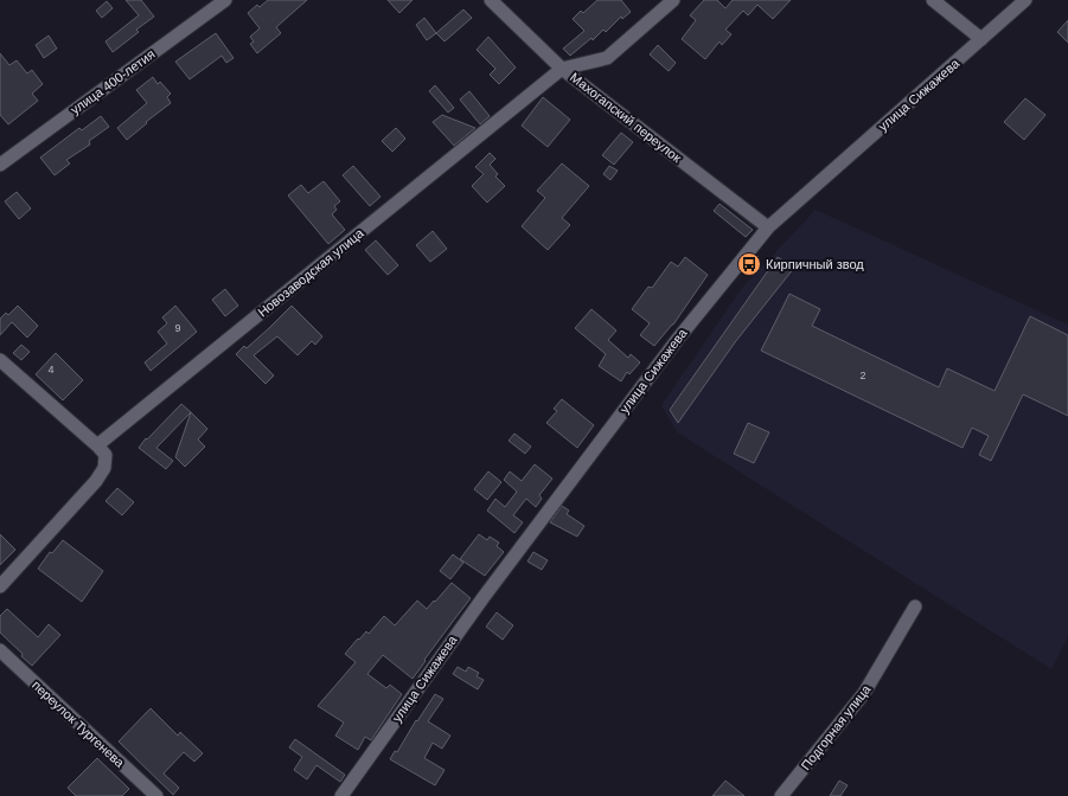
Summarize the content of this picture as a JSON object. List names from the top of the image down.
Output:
{
  "streets": {
    "street": [
      "улица 400-летия",
      "улица Сижажева",
      "Махогапский переулок",
      "Новозаводская улица",
      "переулок Тургенева",
      "Подгорная улица"
    ]
  },
  "crossings": [
    ["улица Сижажева", "Махогапский переулок"],
    ["Махогапский переулок", "Новозаводская улица"]
  ],
  "places": {
    "bus stop": ["Кирпичный звод"]
  },
  "house_numbers": ["9", "4", "2"]
}
